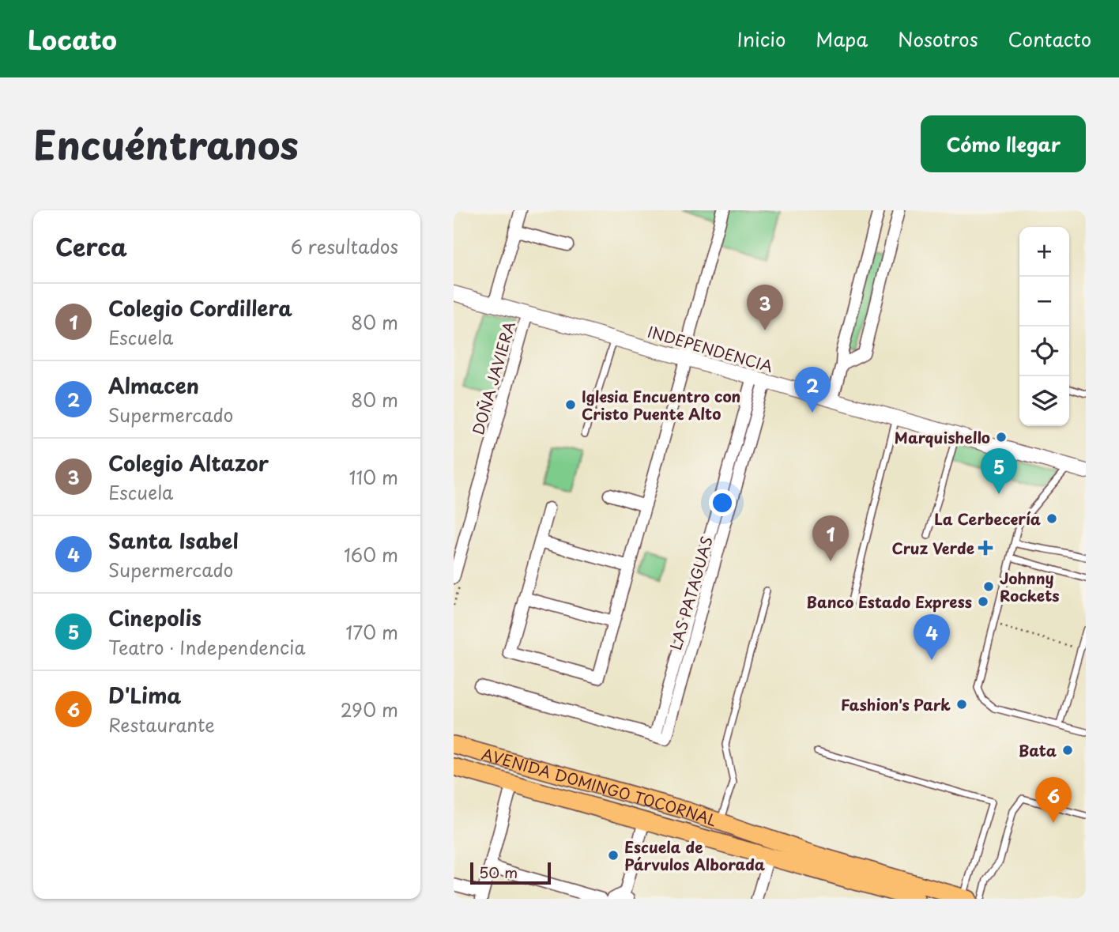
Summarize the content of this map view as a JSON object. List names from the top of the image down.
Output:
{
  "streets": {
    "main road": ["AVENIDA DOMINGO TOCORNAL"],
    "street": ["INDEPENDENCIA", "DOÑA JAVIERA", "LAS PATAGUAS"]
  },
  "crossings": [
    ["INDEPENDENCIA", "DOÑA JAVIERA"],
    ["INDEPENDENCIA", "LAS PATAGUAS"]
  ],
  "places": {
    "other": [
      "Iglesia Encuentro con Cristo Puente Alto",
      "Marquishello",
      "La Cerbecería",
      "Johnny Rockets",
      "Banco Estado Express",
      "Fashion's Park",
      "Bata",
      "Escuela de Párvulos Alborada"
    ],
    "health": ["Cruz Verde"]
  },
  "scale_bar": "50 m",
  "page": {
    "header": "Locato",
    "nav": [
      "Inicio",
      "Mapa",
      "Nosotros",
      "Contacto"
    ],
    "title": "Encuéntranos",
    "buttons": "Cómo llegar",
    "heading": ["Cerca", "6 resultados"],
    "map_buttons": ["+", "−"],
    "list": [
      {
        "mark": "1",
        "name": "Colegio Cordillera",
        "note": "Escuela",
        "value": "80 m"
      },
      {
        "mark": "2",
        "name": "Almacen",
        "note": "Supermercado",
        "value": "80 m"
      },
      {
        "mark": "3",
        "name": "Colegio Altazor",
        "note": "Escuela",
        "value": "110 m"
      },
      {
        "mark": "4",
        "name": "Santa Isabel",
        "note": "Supermercado",
        "value": "160 m"
      },
      {
        "mark": "5",
        "name": "Cinepolis",
        "note": "Teatro · Independencia",
        "value": "170 m"
      },
      {
        "mark": "6",
        "name": "D'Lima",
        "note": "Restaurante",
        "value": "290 m"
      }
    ],
    "pins": [
      "3",
      "2",
      "5",
      "1",
      "4",
      "6"
    ],
    "scale": "50 m"
  }
}
